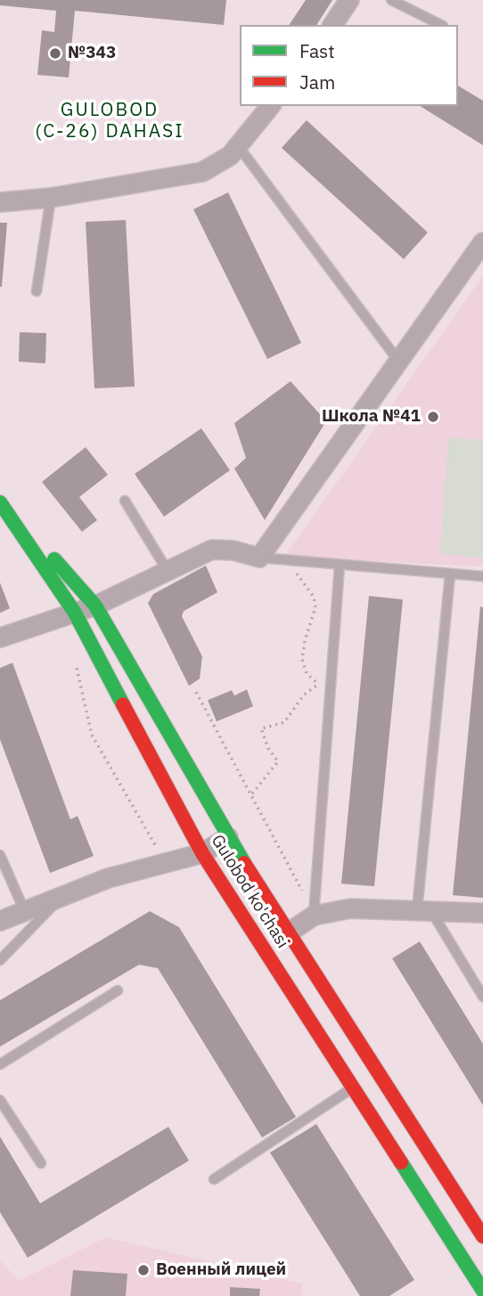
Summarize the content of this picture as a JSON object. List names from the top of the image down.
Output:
{
  "streets": {
    "street": ["Gulobod ko'chasi"]
  },
  "districts": ["GULOBOD (C-26) DAHASI"],
  "places": ["№343", "Школа №41", "Военный лицей"],
  "legend": ["Fast", "Jam"]
}
